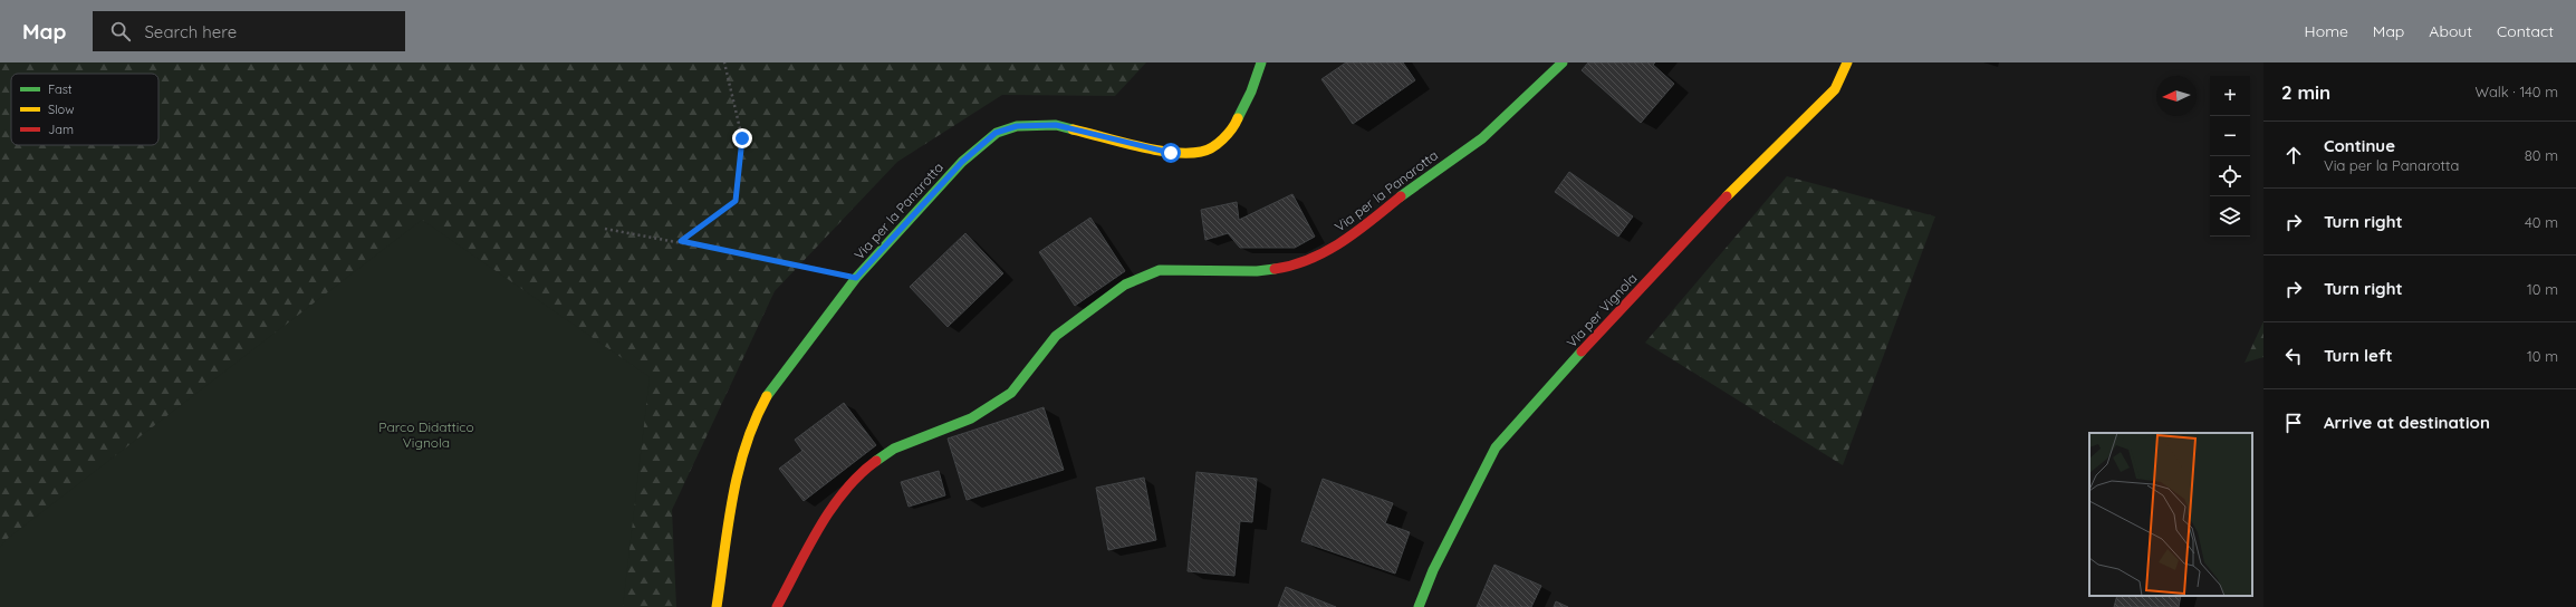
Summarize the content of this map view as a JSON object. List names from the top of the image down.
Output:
{
  "streets": {
    "street": ["Via per la Panarotta", "Via per Vignola"]
  },
  "parks": ["Parco Didattico Vignola"],
  "legend": ["Fast", "Slow", "Jam"],
  "north": "left",
  "page": {
    "header": "Map",
    "search": "Search here",
    "nav": [
      "Home",
      "Map",
      "About",
      "Contact"
    ],
    "heading": ["2 min", "Walk · 140 m"],
    "map_buttons": ["+", "−"],
    "list": [
      ["Continue", "Via per la Panarotta", "80 m"],
      ["Turn right", "40 m"],
      ["Turn right", "10 m"],
      ["Turn left", "10 m"],
      "Arrive at destination"
    ]
  }
}
